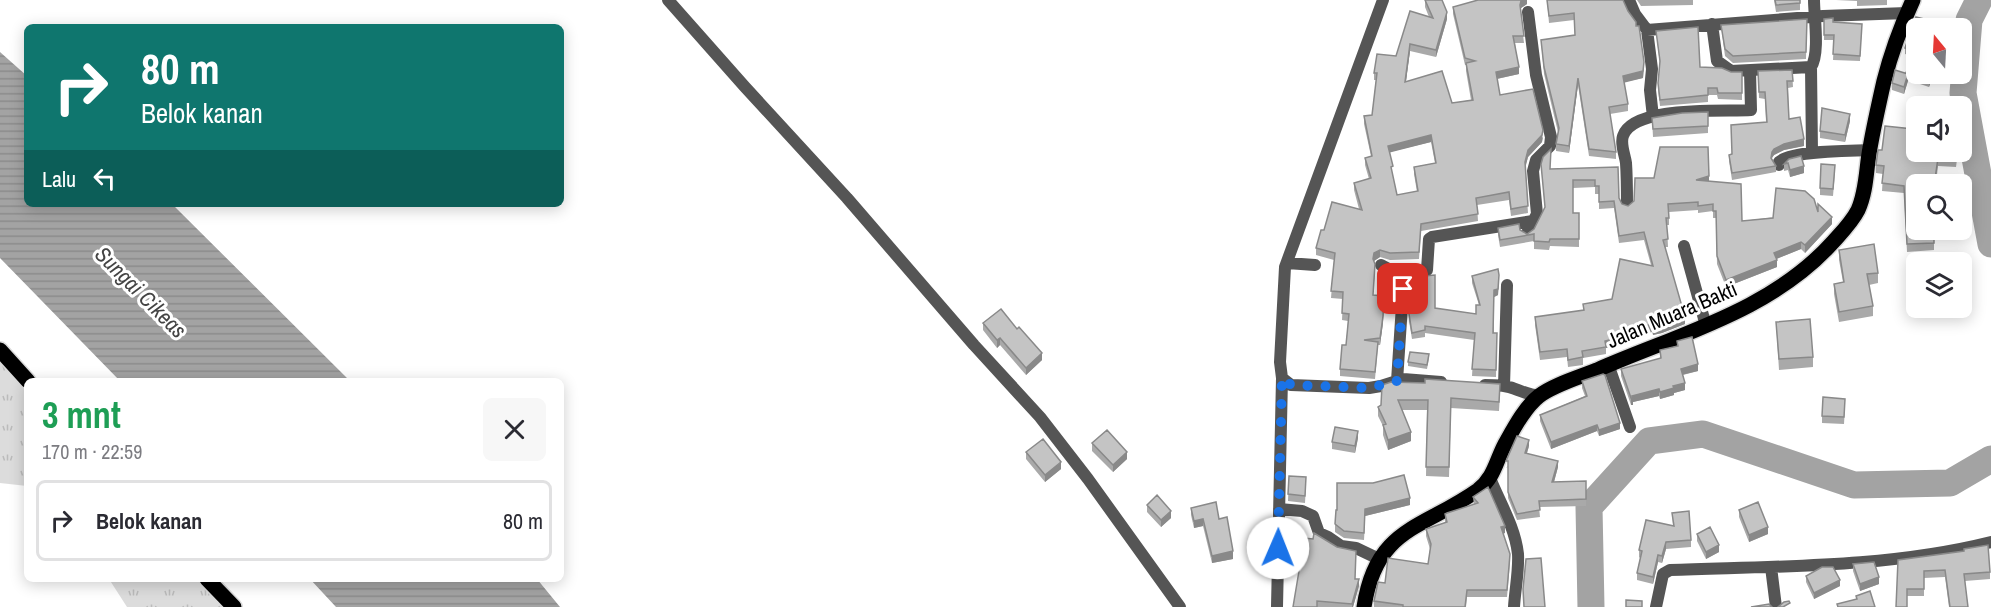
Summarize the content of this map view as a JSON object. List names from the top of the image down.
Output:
{
  "streets": {
    "main road": ["Jalan Muara Bakti"]
  },
  "water": ["Sungai Cikeas"],
  "north": "top",
  "page": {
    "turn": ["80 m", "Belok kanan"],
    "then": "Lalu",
    "heading": ["3 mnt", "170 m · 22:59"],
    "list": [
      {
        "name": "Belok kanan",
        "value": "80 m"
      }
    ]
  }
}
